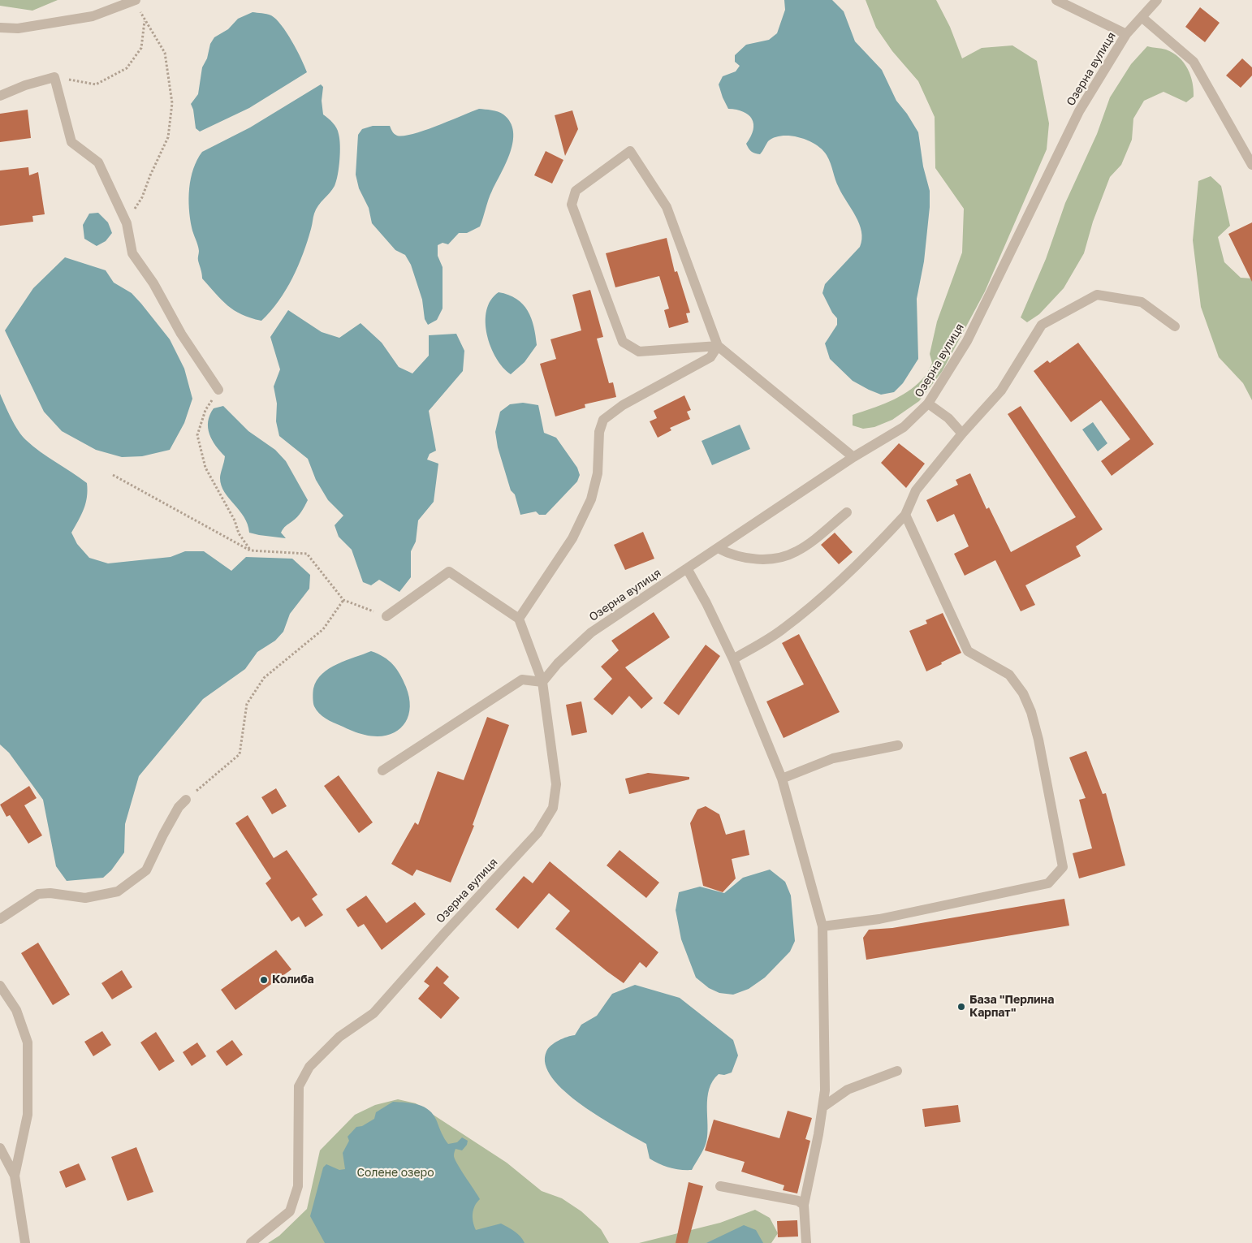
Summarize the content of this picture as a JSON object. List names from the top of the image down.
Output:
{
  "streets": {
    "street": ["Озерна вулиця"]
  },
  "parks": ["Солене озеро"],
  "places": ["Колиба", "База \"Перлина Карпат\""]
}
